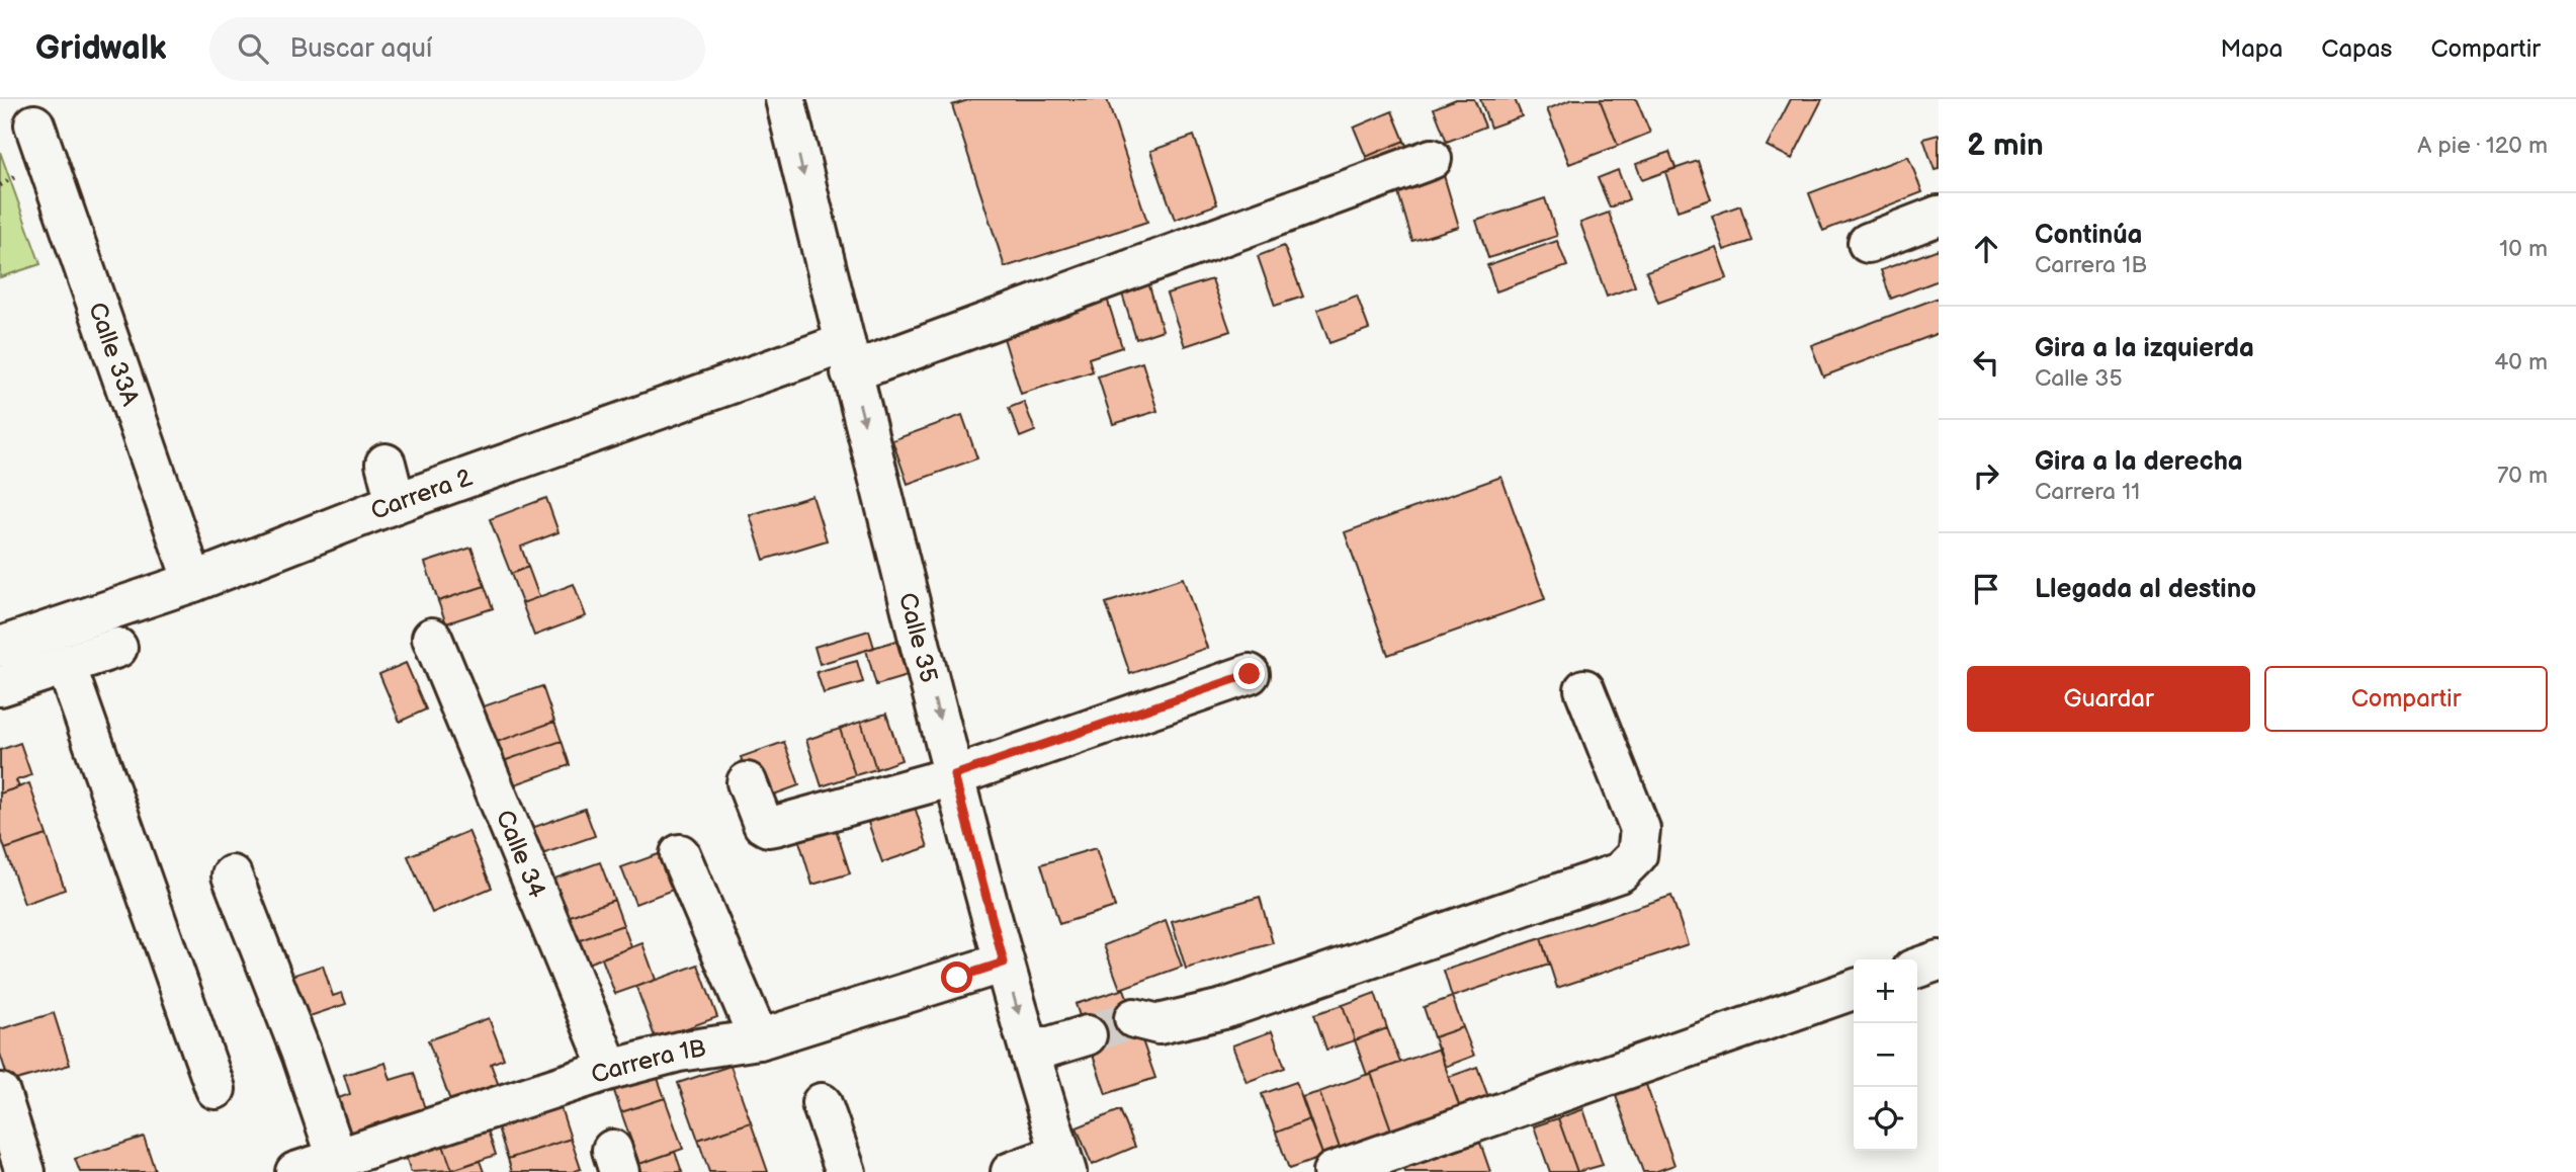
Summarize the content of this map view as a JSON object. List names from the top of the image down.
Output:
{
  "streets": {
    "street": [
      "Calle 33A",
      "Carrera 2",
      "Calle 35",
      "Calle 34",
      "Carrera 1B"
    ]
  },
  "crossings": [
    ["Calle 33A", "Carrera 2"],
    ["Carrera 2", "Calle 35"],
    ["Calle 35", "Carrera 1B"],
    ["Calle 34", "Carrera 1B"]
  ],
  "one_way": ["Calle 35"],
  "page": {
    "header": "Gridwalk",
    "search": "Buscar aquí",
    "nav": ["Mapa", "Capas", "Compartir"],
    "heading": ["2 min", "A pie · 120 m"],
    "list": [
      ["Continúa", "Carrera 1B", "10 m"],
      ["Gira a la izquierda", "Calle 35", "40 m"],
      ["Gira a la derecha", "Carrera 11", "70 m"],
      "Llegada al destino"
    ],
    "buttons": ["Guardar", "Compartir"],
    "map_buttons": ["+", "−"]
  }
}
